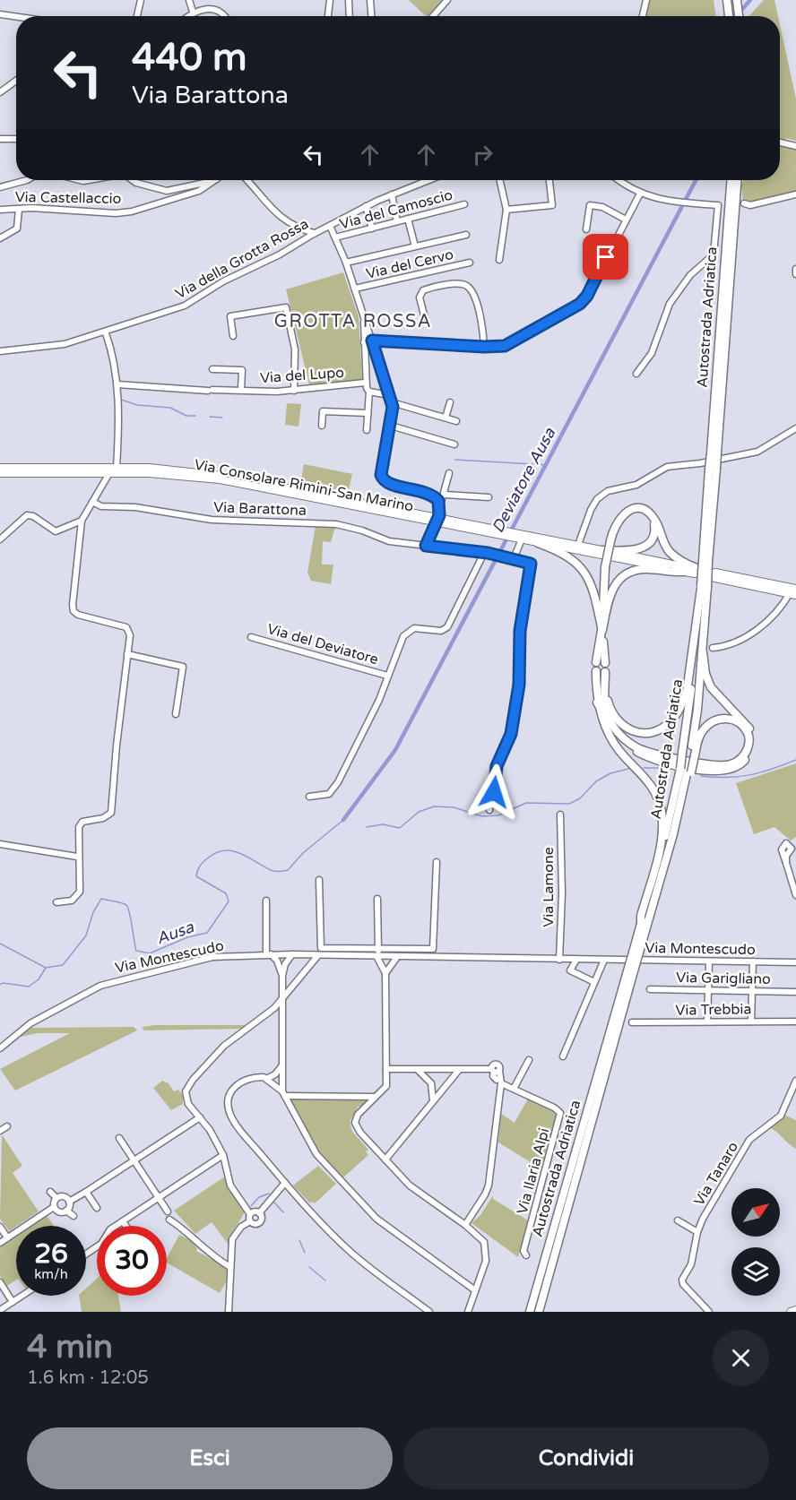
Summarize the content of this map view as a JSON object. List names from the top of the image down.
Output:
{
  "streets": {
    "highway": ["Autostrada Adriatica"],
    "main road": ["Via Consolare Rimini-San Marino"],
    "street": [
      "Via Castellaccio",
      "Via del Camoscio",
      "Via della Grotta Rossa",
      "Via del Cervo",
      "Via del Lupo",
      "Via Barattona",
      "Via del Deviatore",
      "Via Lamone",
      "Via Montescudo",
      "Via Garigliano",
      "Via Trebbia",
      "Via Ilaria Alpi",
      "Via Tanaro"
    ]
  },
  "crossings": [
    ["Via Barattona", "Via del Deviatore"],
    ["Via Lamone", "Via Montescudo"]
  ],
  "districts": ["GROTTA ROSSA"],
  "water": ["Deviatore Ausa", "Ausa"],
  "north": "top right",
  "page": {
    "turn": ["440 m", "Via Barattona"],
    "speed": "26 km/h",
    "limit": "30",
    "heading": ["4 min", "1.6 km · 12:05"],
    "buttons": ["Esci", "Condividi"]
  }
}
